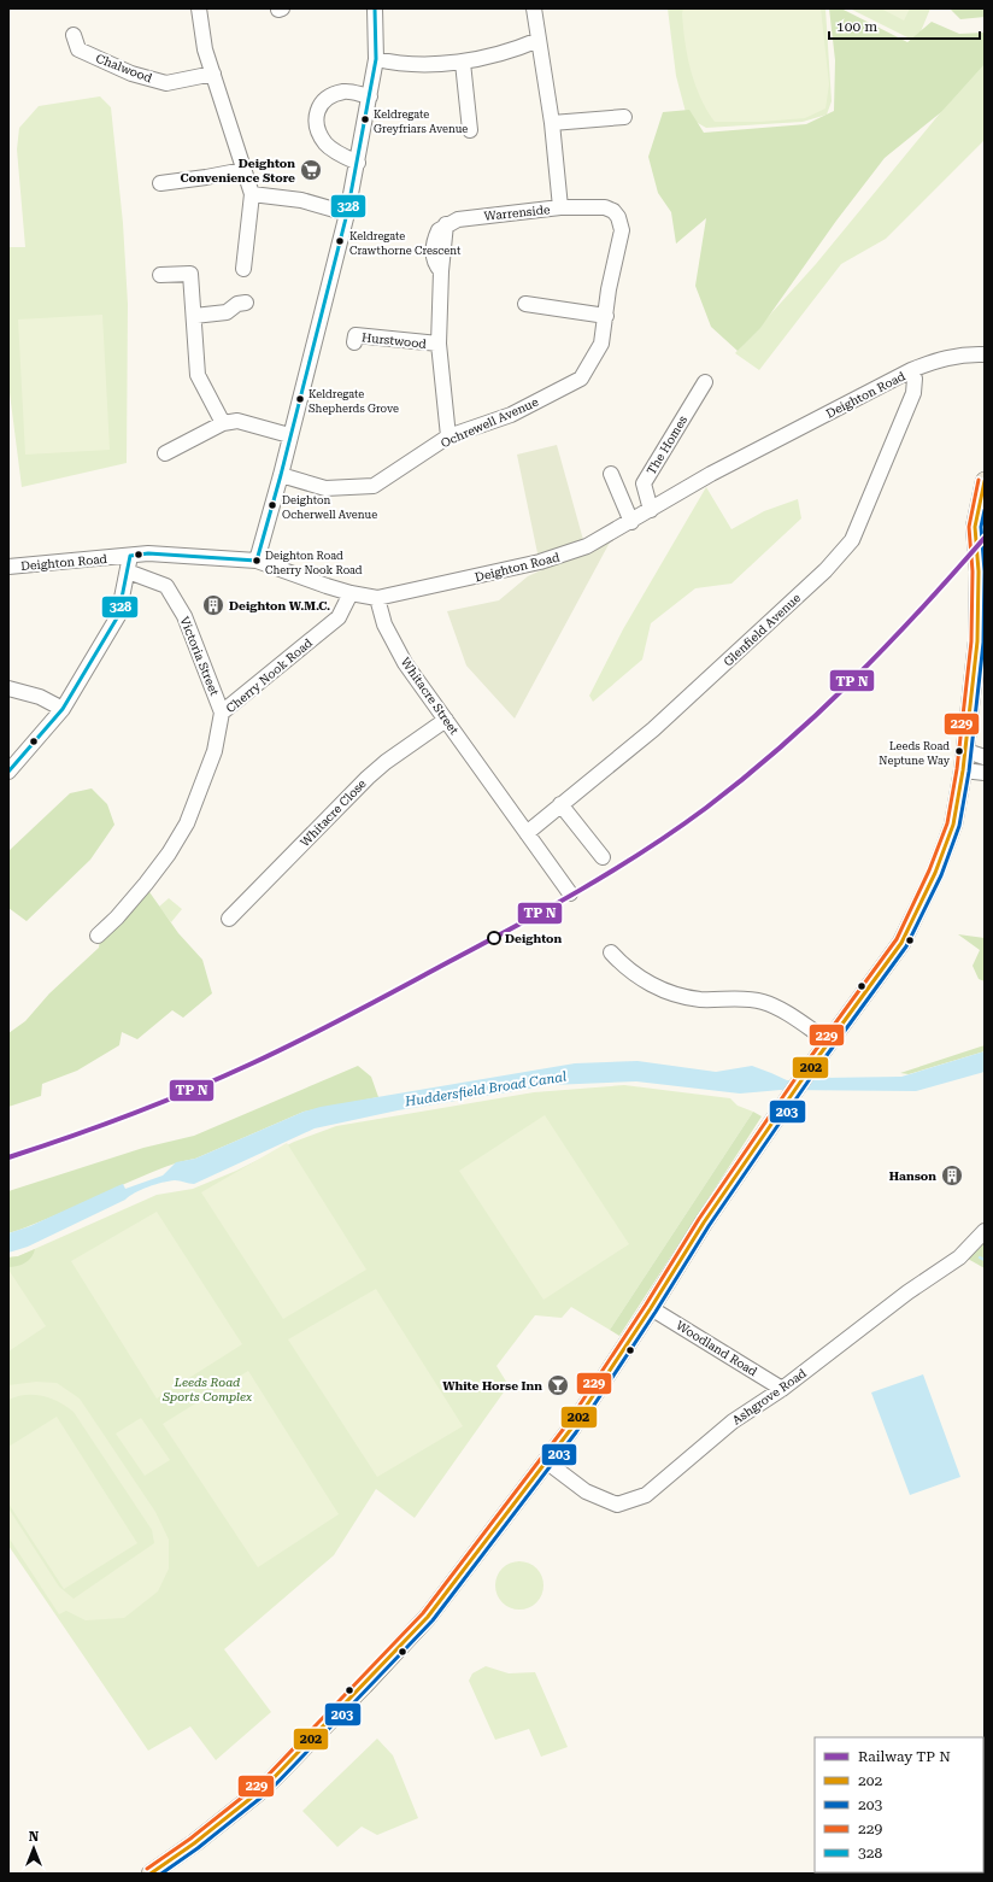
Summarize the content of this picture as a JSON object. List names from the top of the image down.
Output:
{
  "streets": {
    "street": [
      "Chalwood",
      "Warrenside",
      "Hurstwood",
      "Deighton Road",
      "Ochrewell Avenue",
      "The Homes",
      "Glenfield Avenue",
      "Victoria Street",
      "Cherry Nook Road",
      "Whitacre Street",
      "Whitacre Close",
      "Woodland Road",
      "Ashgrove Road"
    ]
  },
  "crossings": [
    ["Warrenside", "Hurstwood"],
    ["Warrenside", "Ochrewell Avenue"],
    ["Deighton Road", "The Homes"],
    ["Deighton Road", "Glenfield Avenue"],
    ["Deighton Road", "Cherry Nook Road"],
    ["Deighton Road", "Whitacre Street"],
    ["Glenfield Avenue", "Whitacre Street"],
    ["Victoria Street", "Cherry Nook Road"],
    ["Whitacre Street", "Whitacre Close"],
    ["Woodland Road", "Ashgrove Road"]
  ],
  "water": ["Huddersfield Broad Canal"],
  "parks": ["Leeds Road Sports Complex"],
  "places": {
    "other": [
      "Keldregate Greyfriars Avenue",
      "Keldregate Crawthorne Crescent",
      "Keldregate Shepherds Grove",
      "Deighton Ocherwell Avenue",
      "Deighton Road Cherry Nook Road",
      "Leeds Road Neptune Way",
      "Deighton"
    ],
    "supermarket": ["Deighton Convenience Store"],
    "building": ["Deighton W.M.C.", "Hanson"],
    "bar": ["White Horse Inn"]
  },
  "lines": [
    "transit line 328",
    "transit line 229",
    "transit line 202",
    "transit line 203"
  ],
  "legend": [
    "Railway TP N",
    "202",
    "203",
    "229",
    "328"
  ],
  "scale_bar": "100 m",
  "north": "top"
}
